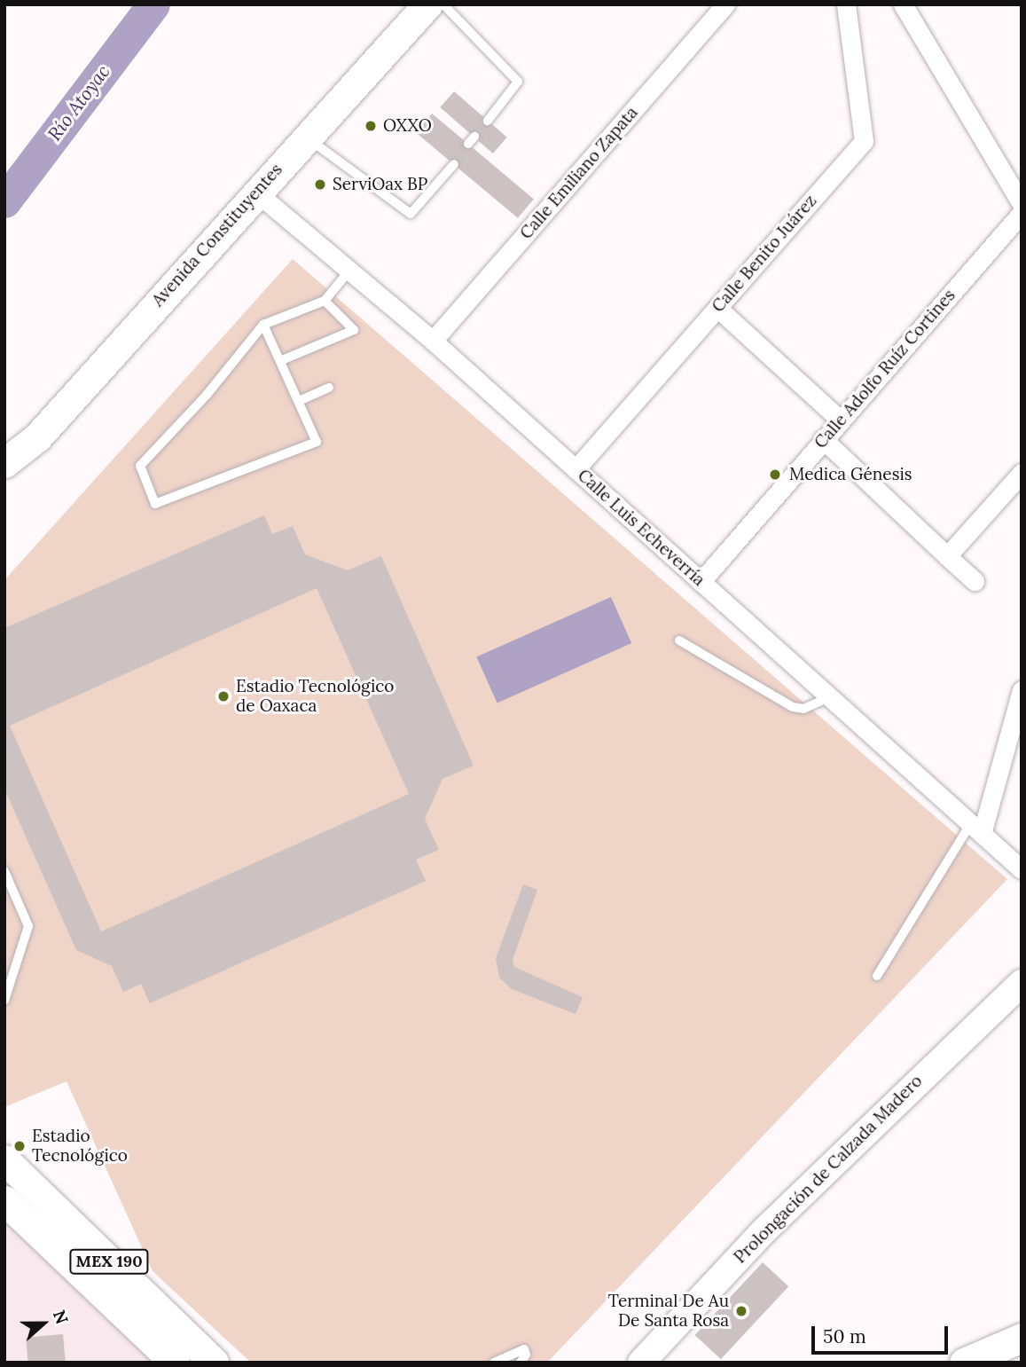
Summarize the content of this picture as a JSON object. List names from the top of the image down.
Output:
{
  "streets": {
    "main road": ["Avenida Constituyentes", "MEX 190"],
    "street": [
      "Calle Emiliano Zapata",
      "Calle Benito Juárez",
      "Calle Adolfo Ruíz Cortines",
      "Calle Luis Echeverría",
      "Prolongación de Calzada Madero"
    ]
  },
  "crossings": [
    ["Calle Emiliano Zapata", "Calle Luis Echeverría"],
    ["Avenida Constituyentes", "Calle Luis Echeverría"],
    ["Calle Benito Juárez", "Calle Luis Echeverría"],
    ["Calle Adolfo Ruíz Cortines", "Calle Luis Echeverría"]
  ],
  "water": ["Río Atoyac"],
  "places": [
    "OXXO",
    "ServiOax BP",
    "Medica Génesis",
    "Estadio Tecnológico de Oaxaca",
    "Estadio Tecnológico",
    "Terminal De Au De Santa Rosa"
  ],
  "scale_bar": "50 m",
  "north": "right"
}
